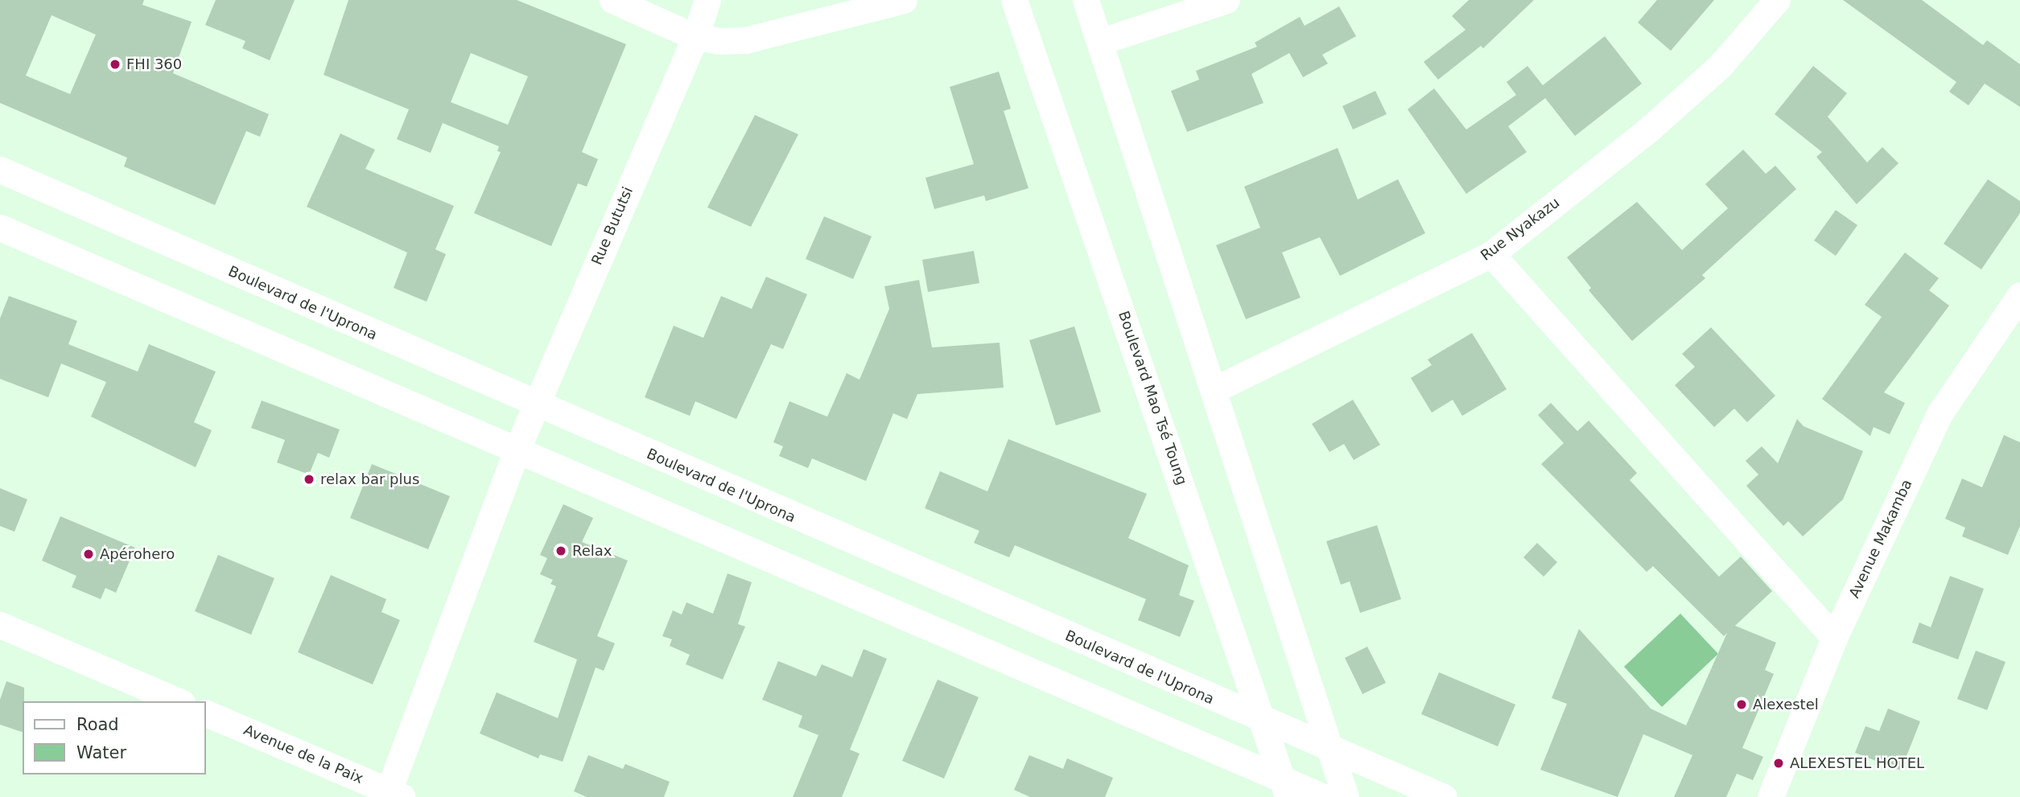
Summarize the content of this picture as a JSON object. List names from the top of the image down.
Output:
{
  "streets": {
    "street": [
      "Rue Bututsi",
      "Rue Nyakazu",
      "Boulevard de l'Uprona",
      "Boulevard Mao Tsé Toung",
      "Avenue Makamba",
      "Avenue de la Paix"
    ]
  },
  "crossings": [
    ["Rue Bututsi", "Boulevard de l'Uprona"],
    ["Rue Bututsi", "Avenue de la Paix"],
    ["Boulevard de l'Uprona", "Boulevard Mao Tsé Toung"]
  ],
  "places": [
    "FHI 360",
    "relax bar plus",
    "Relax",
    "Apérohero",
    "Alexestel",
    "ALEXESTEL HOTEL"
  ],
  "legend": ["Road", "Water"]
}
